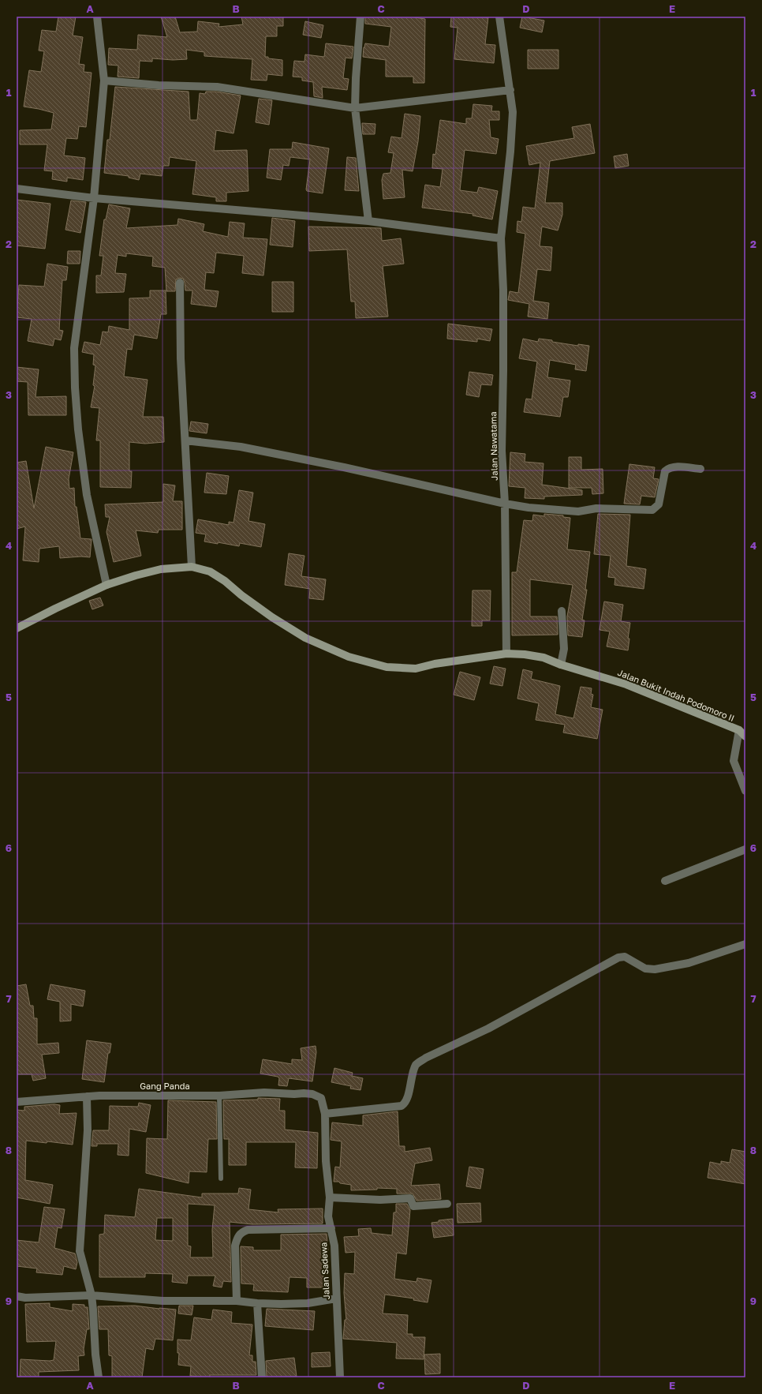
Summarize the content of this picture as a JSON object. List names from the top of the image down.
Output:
{
  "streets": {
    "street": [
      "Jalan Nawatama",
      "Jalan Bukit Indah Podomoro II",
      "Gang Panda",
      "Jalan Sadewa"
    ]
  },
  "crossings": [
    ["Jalan Nawatama", "Jalan Bukit Indah Podomoro II"],
    ["Gang Panda", "Jalan Sadewa"]
  ],
  "grid": {
    "columns": [
      "A",
      "B",
      "C",
      "D",
      "E"
    ],
    "rows": [
      "1",
      "2",
      "3",
      "4",
      "5",
      "6",
      "7",
      "8",
      "9"
    ]
  }
}
